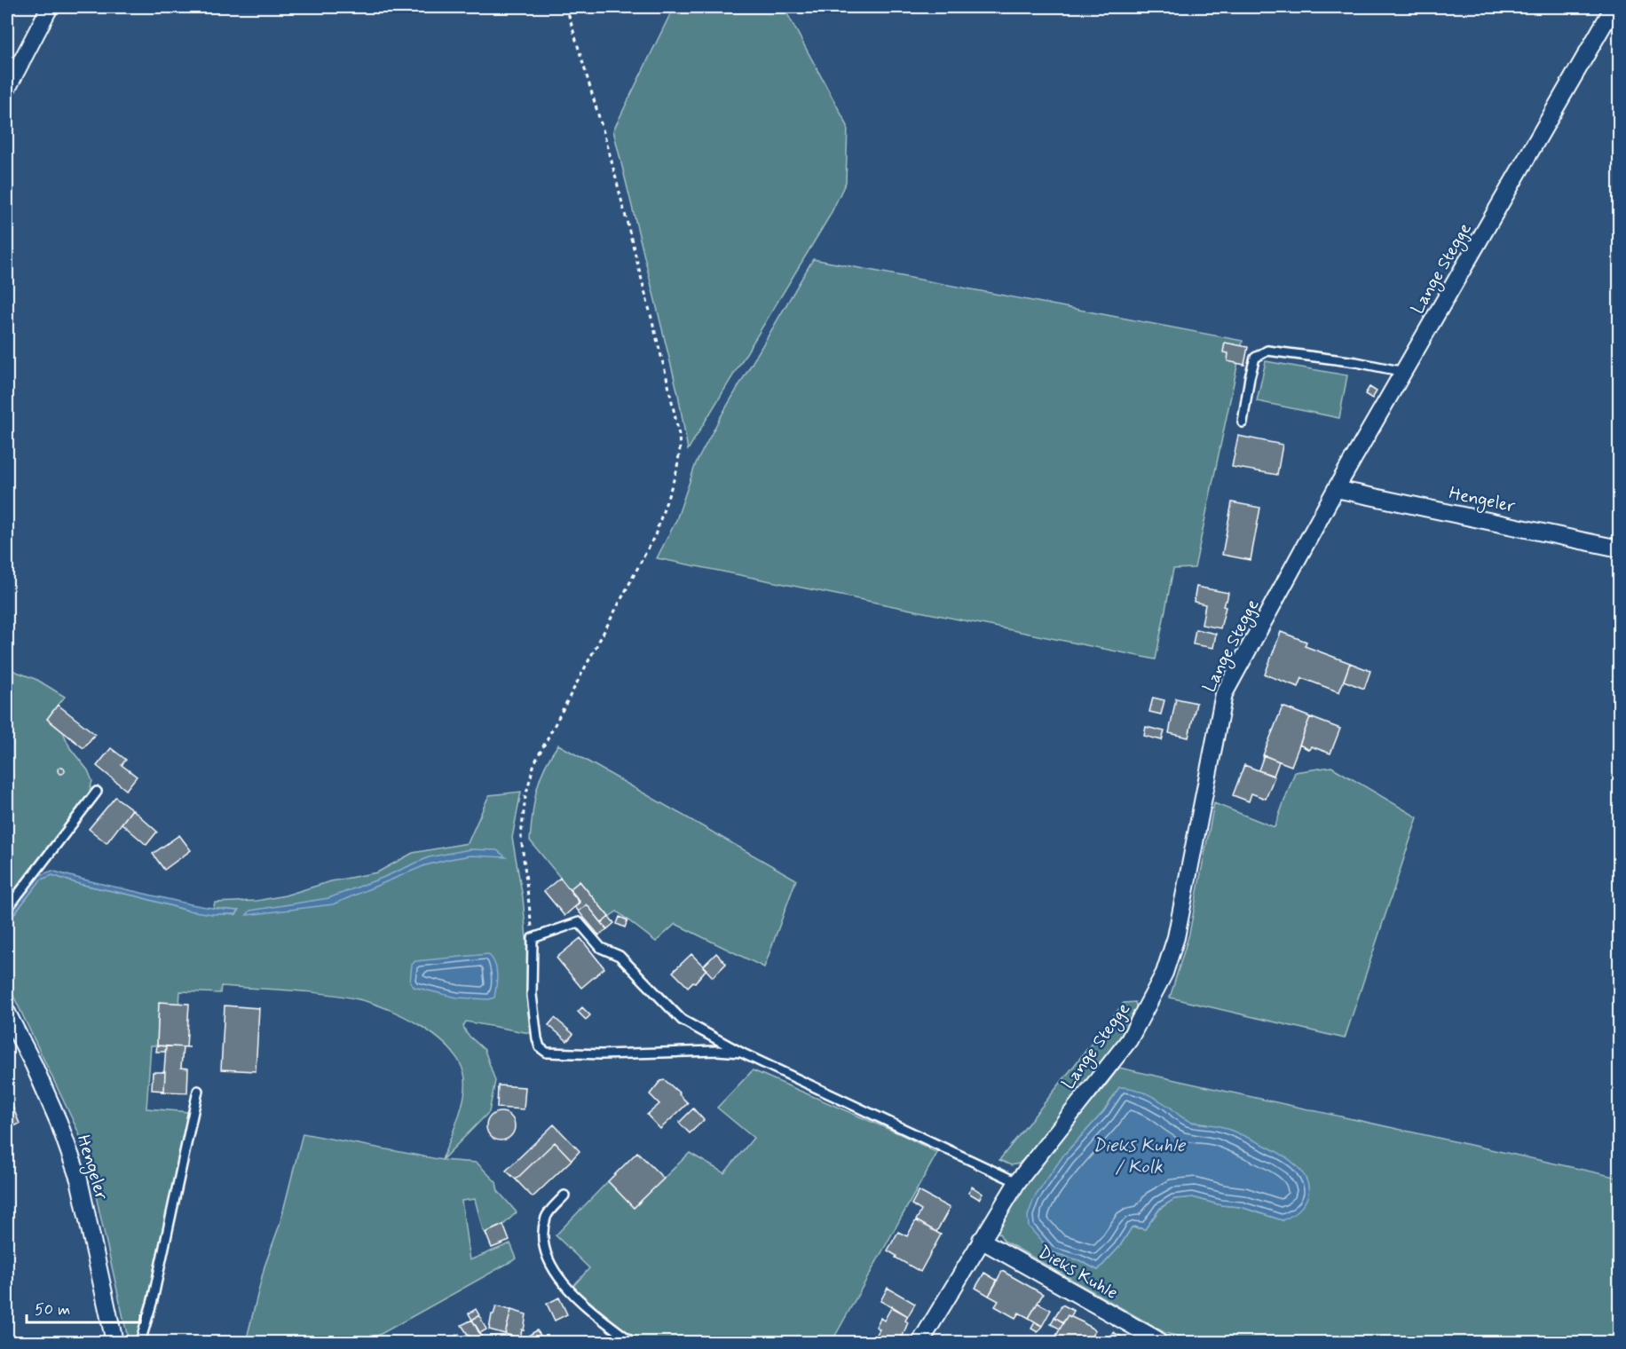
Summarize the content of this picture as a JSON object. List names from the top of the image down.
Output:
{
  "streets": {
    "street": ["Lange Stegge", "Hengeler", "Dieks Kuhle"]
  },
  "crossings": [
    ["Lange Stegge", "Hengeler"],
    ["Lange Stegge", "Dieks Kuhle"]
  ],
  "water": ["Dieks Kuhle / Kolk"],
  "scale_bar": "50 m"
}
